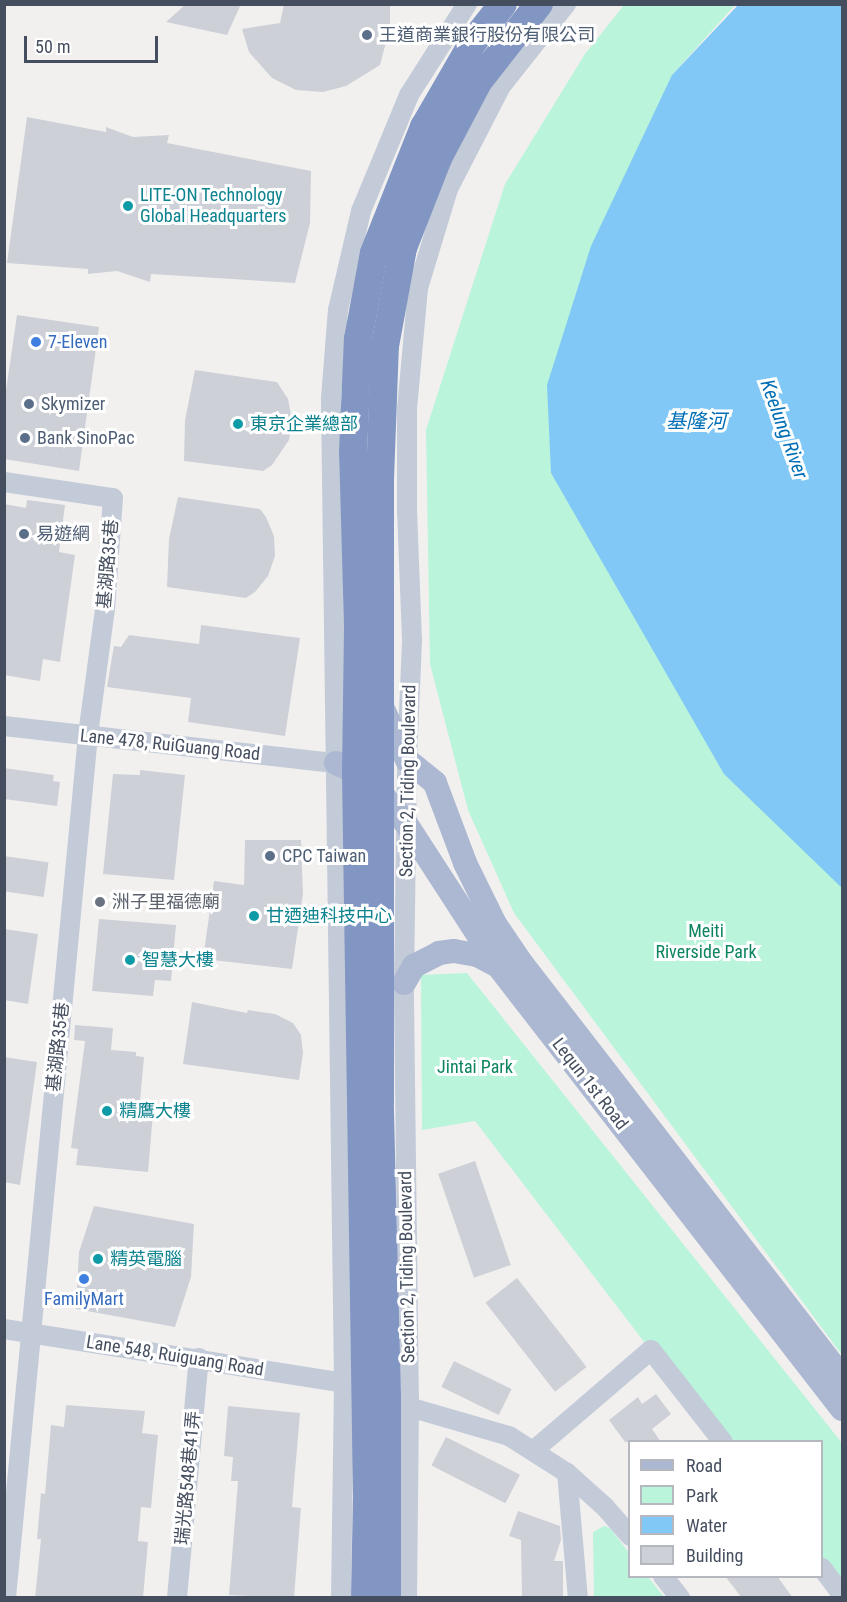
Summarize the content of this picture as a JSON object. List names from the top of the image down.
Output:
{
  "streets": {
    "highway": ["Section 2, Tiding Boulevard"],
    "main road": ["Lequn 1st Road"],
    "street": [
      "基湖路35巷",
      "Lane 478, RuiGuang Road",
      "Lane 548, Ruiguang Road",
      "瑞光路548巷41弄"
    ]
  },
  "crossings": [
    ["基湖路35巷", "Lane 478, RuiGuang Road"],
    ["基湖路35巷", "Lane 548, Ruiguang Road"],
    ["Lane 478, RuiGuang Road", "Lequn 1st Road"],
    ["Section 2, Tiding Boulevard", "Lequn 1st Road"],
    ["Lane 548, Ruiguang Road", "瑞光路548巷41弄"]
  ],
  "water": ["基隆河", "Keelung River"],
  "parks": ["Meiti Riverside Park", "Jintai Park"],
  "places": [
    "王道商業銀行股份有限公司",
    "LITE-ON Technology Global Headquarters",
    "7-Eleven",
    "Skymizer",
    "東京企業總部",
    "Bank SinoPac",
    "易遊網",
    "CPC Taiwan",
    "洲子里福德廟",
    "甘迺迪科技中心",
    "智慧大樓",
    "精鷹大樓",
    "精英電腦",
    "FamilyMart"
  ],
  "legend": [
    "Road",
    "Park",
    "Water",
    "Building"
  ],
  "scale_bar": "50 m"
}
